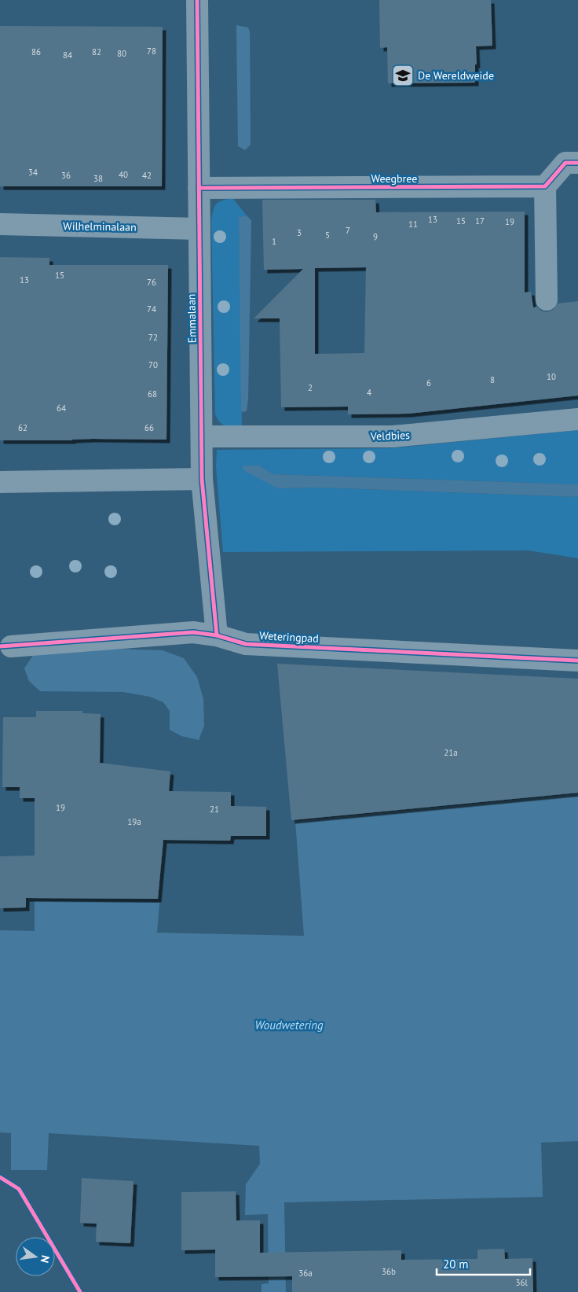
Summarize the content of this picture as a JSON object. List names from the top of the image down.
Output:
{
  "streets": {
    "street": [
      "Weegbree",
      "Wilhelminalaan",
      "Emmalaan",
      "Veldbies",
      "Weteringpad"
    ]
  },
  "crossings": [
    ["Weegbree", "Emmalaan"],
    ["Wilhelminalaan", "Emmalaan"],
    ["Emmalaan", "Veldbies"],
    ["Emmalaan", "Weteringpad"]
  ],
  "water": ["Woudwetering"],
  "places": {
    "school or university": ["De Wereldweide"]
  },
  "house_numbers": [
    "78",
    "86",
    "82",
    "80",
    "84",
    "34",
    "40",
    "36",
    "42",
    "38",
    "13",
    "15",
    "17",
    "19",
    "11",
    "7",
    "3",
    "5",
    "9",
    "1",
    "15",
    "13",
    "76",
    "74",
    "72",
    "70",
    "10",
    "8",
    "6",
    "2",
    "4",
    "68",
    "64",
    "62",
    "66",
    "21a",
    "19",
    "21",
    "19a",
    "36b",
    "36a",
    "36l"
  ],
  "scale_bar": "20 m",
  "north": "right"
}
